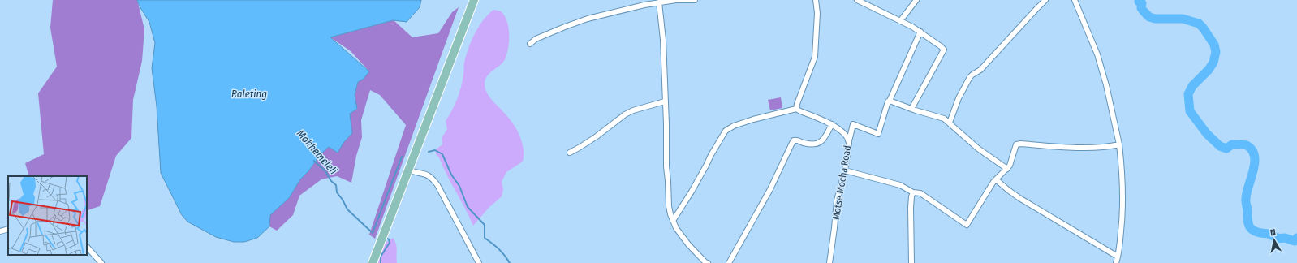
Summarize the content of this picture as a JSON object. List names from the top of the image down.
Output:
{
  "streets": {
    "street": ["Motse Mocha Road"]
  },
  "water": ["Raleting", "Mokhemeleli"],
  "north": "top"
}
